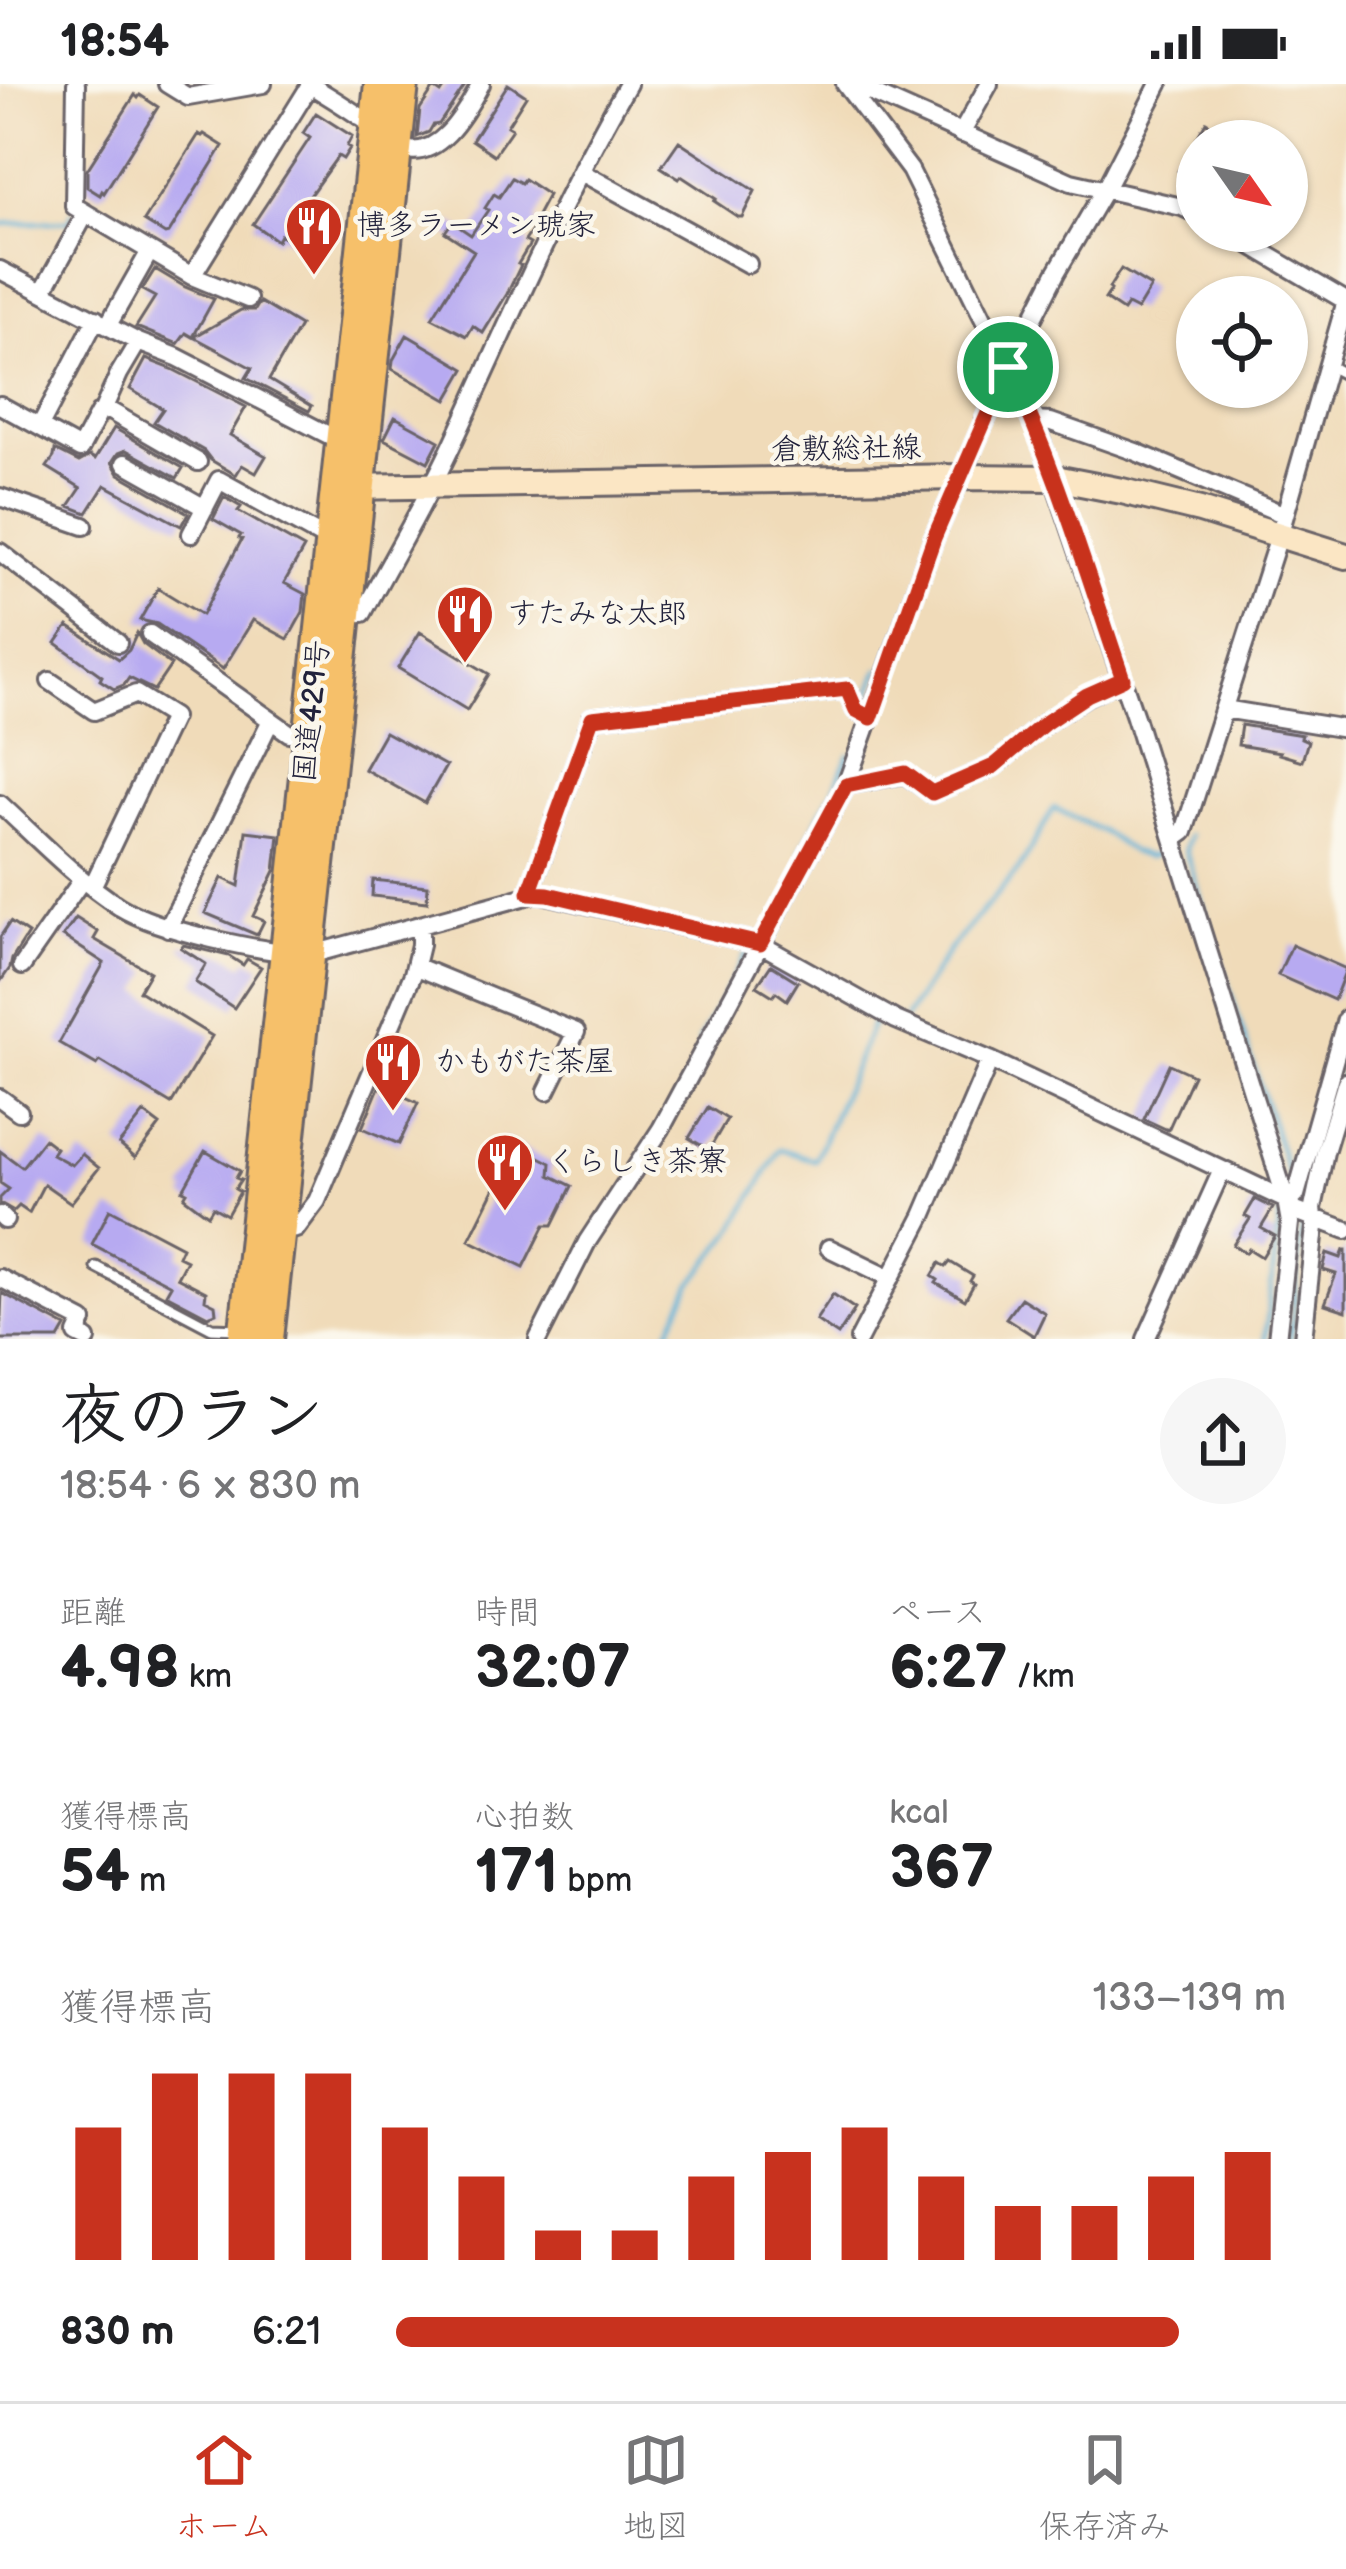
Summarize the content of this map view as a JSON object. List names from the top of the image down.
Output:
{
  "streets": {
    "highway": ["国道429号"],
    "main road": ["倉敷総社線"]
  },
  "crossings": [
    ["倉敷総社線", "国道429号"]
  ],
  "places": {
    "restaurant": [
      "博多ラーメン琥家",
      "すたみな太郎",
      "かもがた茶屋",
      "くらしき茶寮"
    ]
  },
  "north": "bottom right",
  "page": {
    "status": "18:54",
    "heading": ["夜のラン", "18:54 · 6 × 830 m"],
    "stats": [
      ["距離", "4.98 km"],
      ["時間", "32:07"],
      ["ペース", "6:27 /km"],
      ["獲得標高", "54 m"],
      ["心拍数", "171 bpm"],
      ["kcal", "367"]
    ],
    "chart": ["獲得標高", "133–139 m"],
    "list": [
      {
        "name": "830 m",
        "note": "6:21"
      }
    ],
    "tabs": ["ホーム", "地図", "保存済み"]
  }
}
